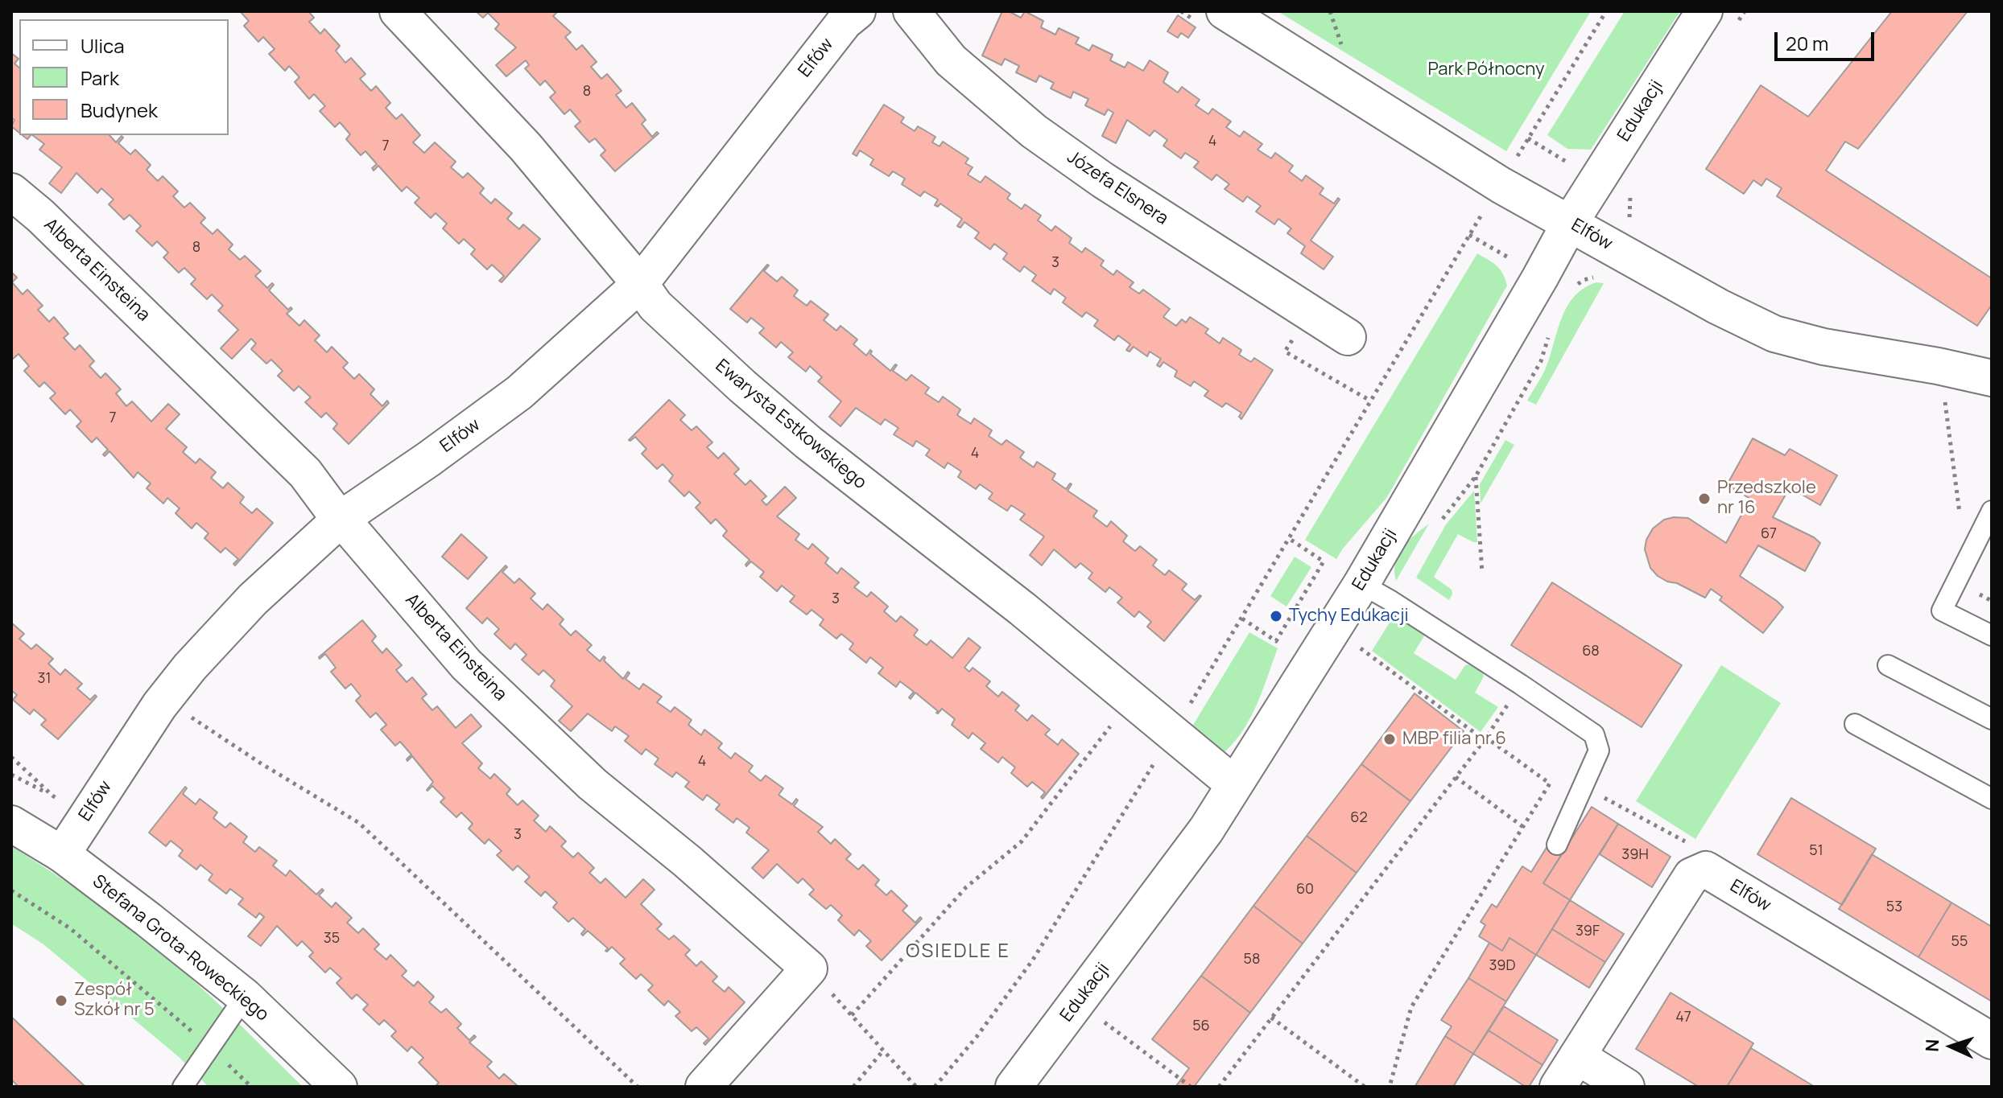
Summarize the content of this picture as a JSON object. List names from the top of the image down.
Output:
{
  "streets": {
    "street": [
      "Elfów",
      "Edukacji",
      "Józefa Elsnera",
      "Alberta Einsteina",
      "Ewarysta Estkowskiego",
      "Stefana Grota-Roweckiego"
    ]
  },
  "crossings": [
    ["Elfów", "Edukacji"],
    ["Elfów", "Alberta Einsteina"],
    ["Elfów", "Ewarysta Estkowskiego"],
    ["Elfów", "Stefana Grota-Roweckiego"],
    ["Edukacji", "Ewarysta Estkowskiego"]
  ],
  "districts": ["OSIEDLE E"],
  "parks": ["Park Północny"],
  "places": [
    "Przedszkole nr 16",
    "Tychy Edukacji",
    "MBP filia nr 6",
    "Zespół Szkół nr 5"
  ],
  "house_numbers": [
    "8",
    "4",
    "7",
    "8",
    "3",
    "7",
    "4",
    "67",
    "3",
    "68",
    "31",
    "4",
    "62",
    "3",
    "51",
    "39H",
    "60",
    "53",
    "39F",
    "35",
    "55",
    "58",
    "39D",
    "47",
    "56"
  ],
  "legend": ["Ulica", "Park", "Budynek"],
  "scale_bar": "20 m",
  "north": "left"
}
